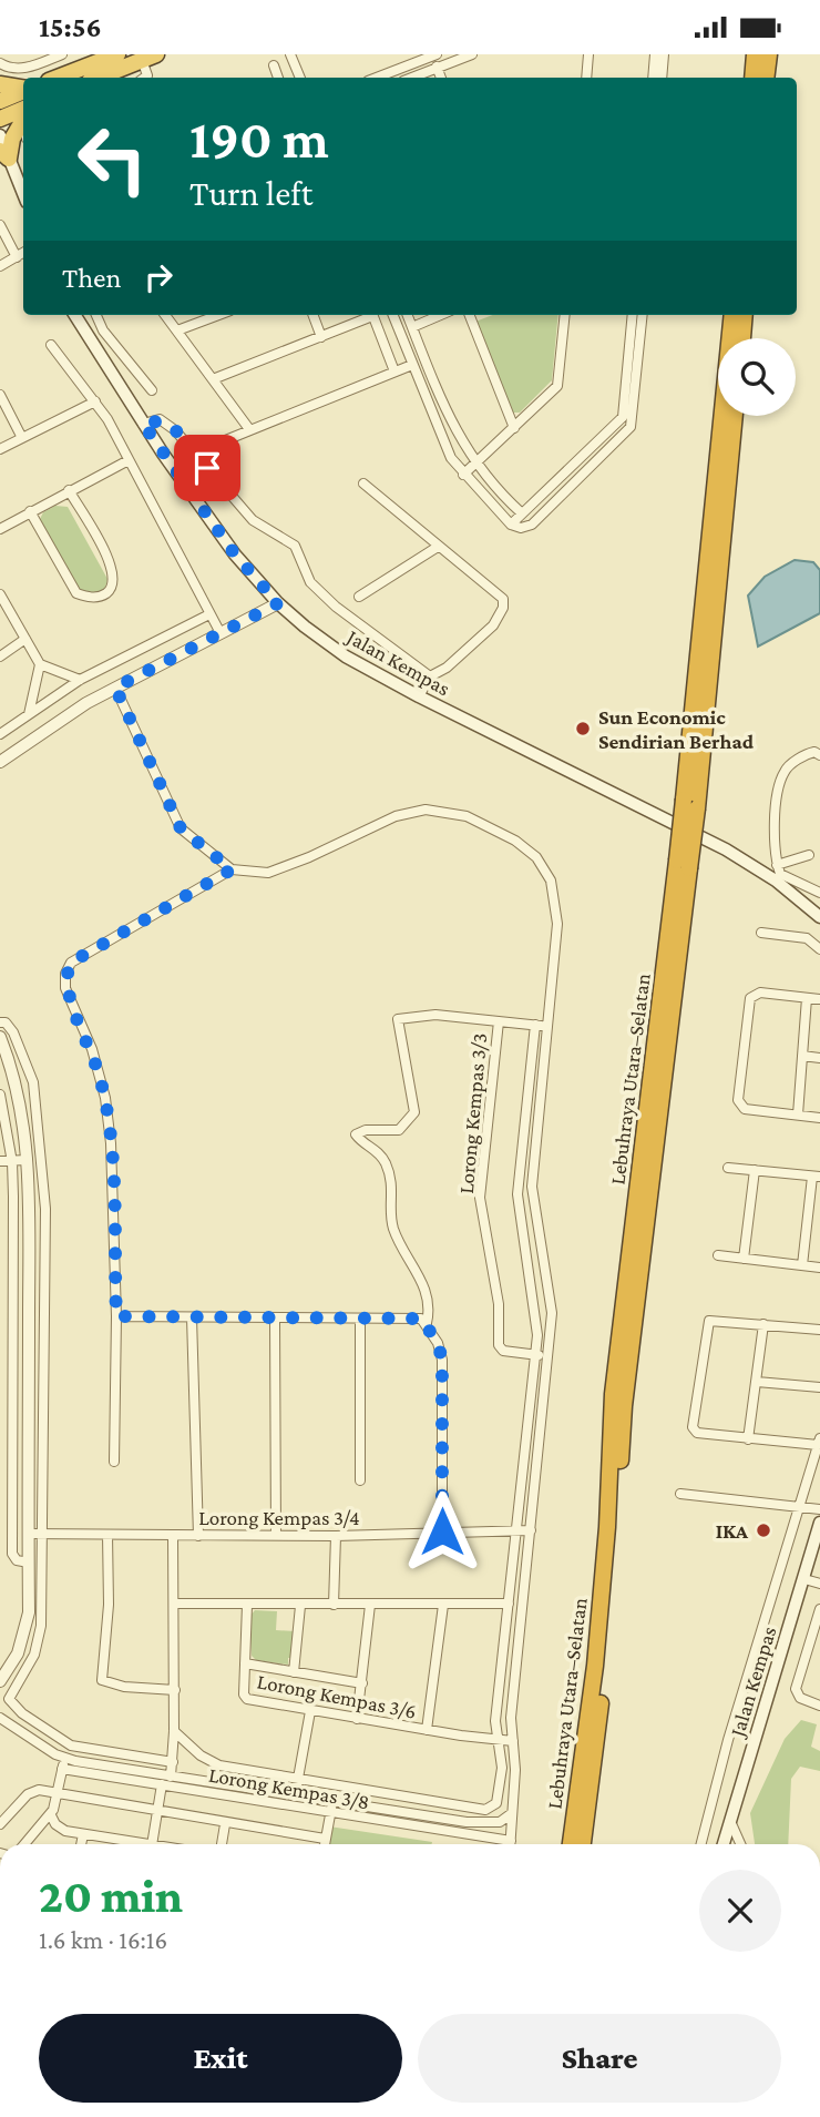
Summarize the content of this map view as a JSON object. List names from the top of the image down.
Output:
{
  "streets": {
    "highway": ["Lebuhraya Utara–Selatan"],
    "main road": ["Jalan Kempas"],
    "street": [
      "Lorong Kempas 3/3",
      "Lorong Kempas 3/4",
      "Lorong Kempas 3/6",
      "Lorong Kempas 3/8"
    ]
  },
  "places": ["Sun Economic Sendirian Berhad", "IKA"],
  "page": {
    "status": "15:56",
    "turn": ["190 m", "Turn left"],
    "then": "Then",
    "heading": ["20 min", "1.6 km · 16:16"],
    "buttons": ["Exit", "Share"]
  }
}
